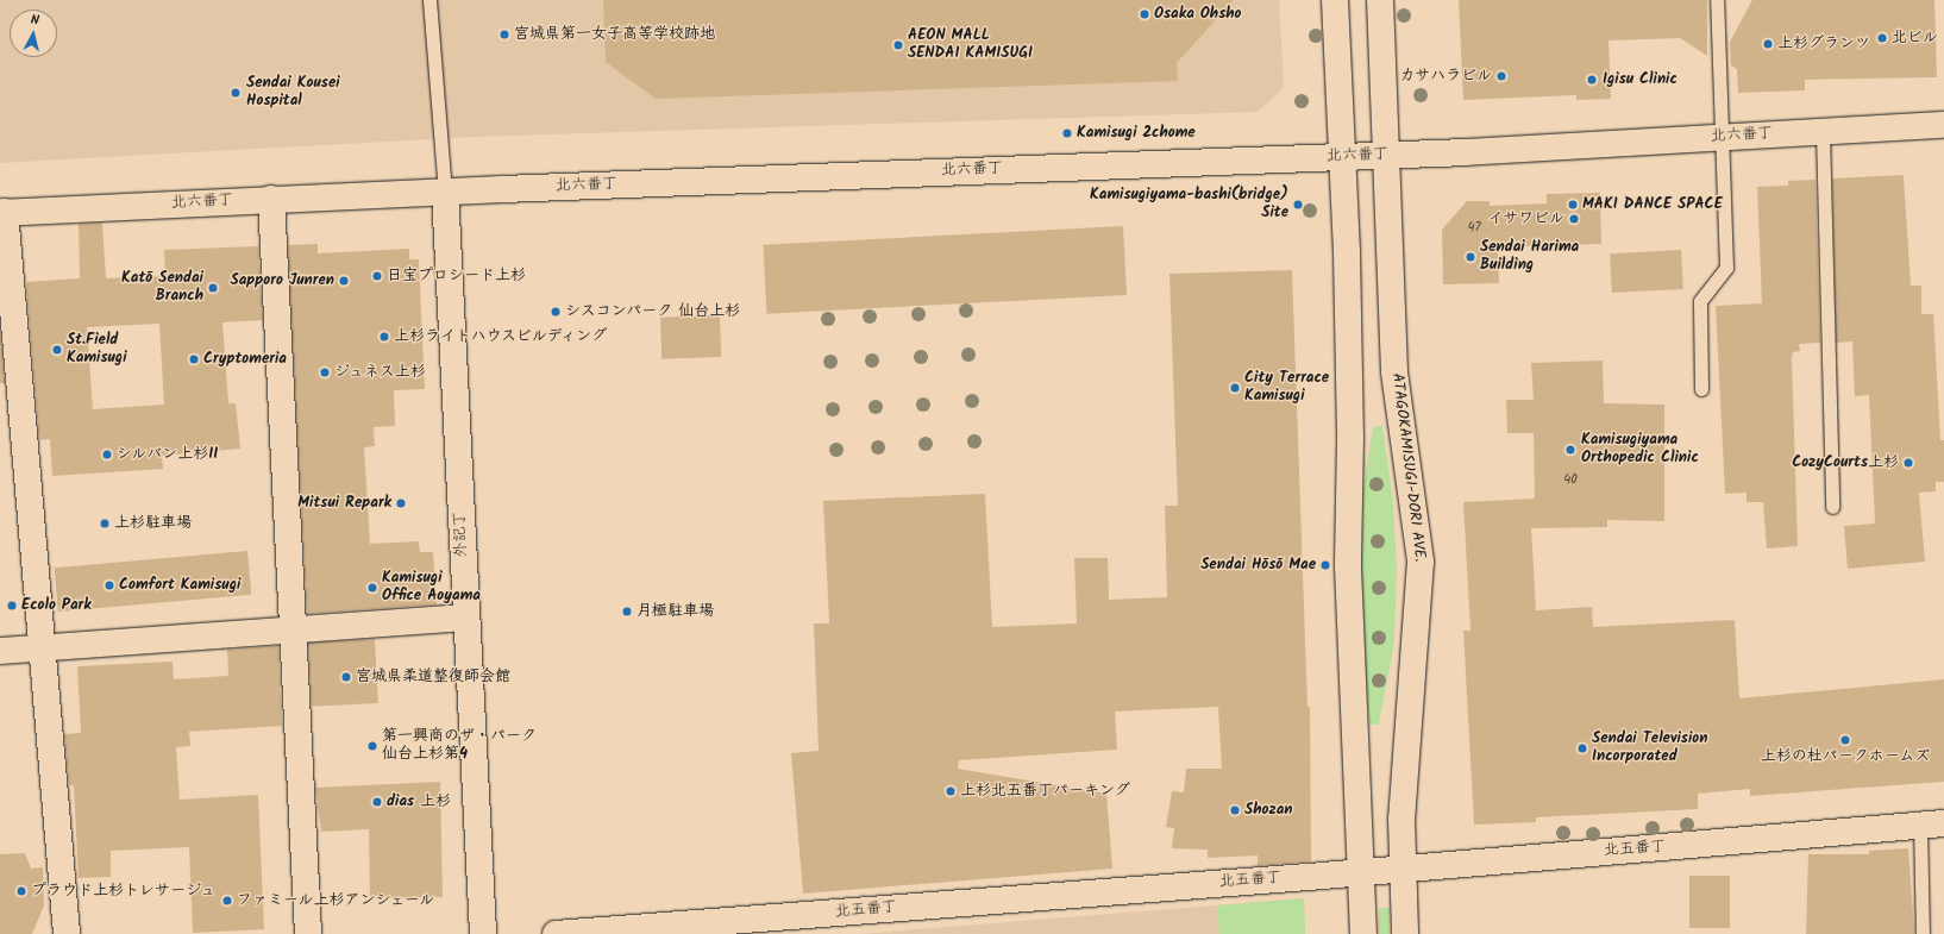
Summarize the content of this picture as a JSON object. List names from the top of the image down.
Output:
{
  "streets": {
    "street": [
      "北六番丁",
      "ATAGOKAMISUGI-DORI AVE.",
      "外記丁",
      "北五番丁"
    ]
  },
  "crossings": [
    ["北六番丁", "ATAGOKAMISUGI-DORI AVE."],
    ["北六番丁", "外記丁"],
    ["ATAGOKAMISUGI-DORI AVE.", "北五番丁"]
  ],
  "places": [
    "Osaka Ohsho",
    "宮城県第一女子高等学校跡地",
    "北ビル",
    "上杉グランツ",
    "AEON MALL SENDAI KAMISUGI",
    "カサハラビル",
    "Igisu Clinic",
    "Sendai Kousei Hospital",
    "Kamisugi 2chome",
    "Kamisugiyama-bashi(bridge) Site",
    "MAKI DANCE SPACE",
    "イサワビル",
    "Sendai Harima Building",
    "日宝プロシード上杉",
    "Sapporo Junren",
    "Katō Sendai Branch",
    "シスコンパーク 仙台上杉",
    "上杉ライトハウスビルディング",
    "St.Field Kamisugi",
    "Cryptomeria",
    "ジュネス上杉",
    "City Terrace Kamisugi",
    "Kamisugiyama Orthopedic Clinic",
    "シルバン上杉II",
    "CozyCourts上杉",
    "Mitsui Repark",
    "上杉駐車場",
    "Sendai Hōsō Mae",
    "Comfort Kamisugi",
    "Kamisugi Office Aoyama",
    "Ecolo Park",
    "月極駐車場",
    "宮城県柔道整復師会館",
    "上杉の杜パークホームズ",
    "第一興商のザ・パーク 仙台上杉第4",
    "Sendai Television Incorporated",
    "上杉北五番丁パーキング",
    "dias 上杉",
    "Shozan",
    "プラウド上杉トレサージュ",
    "ファミール上杉アンシェール"
  ],
  "house_numbers": ["47", "40"],
  "north": "top"
}
